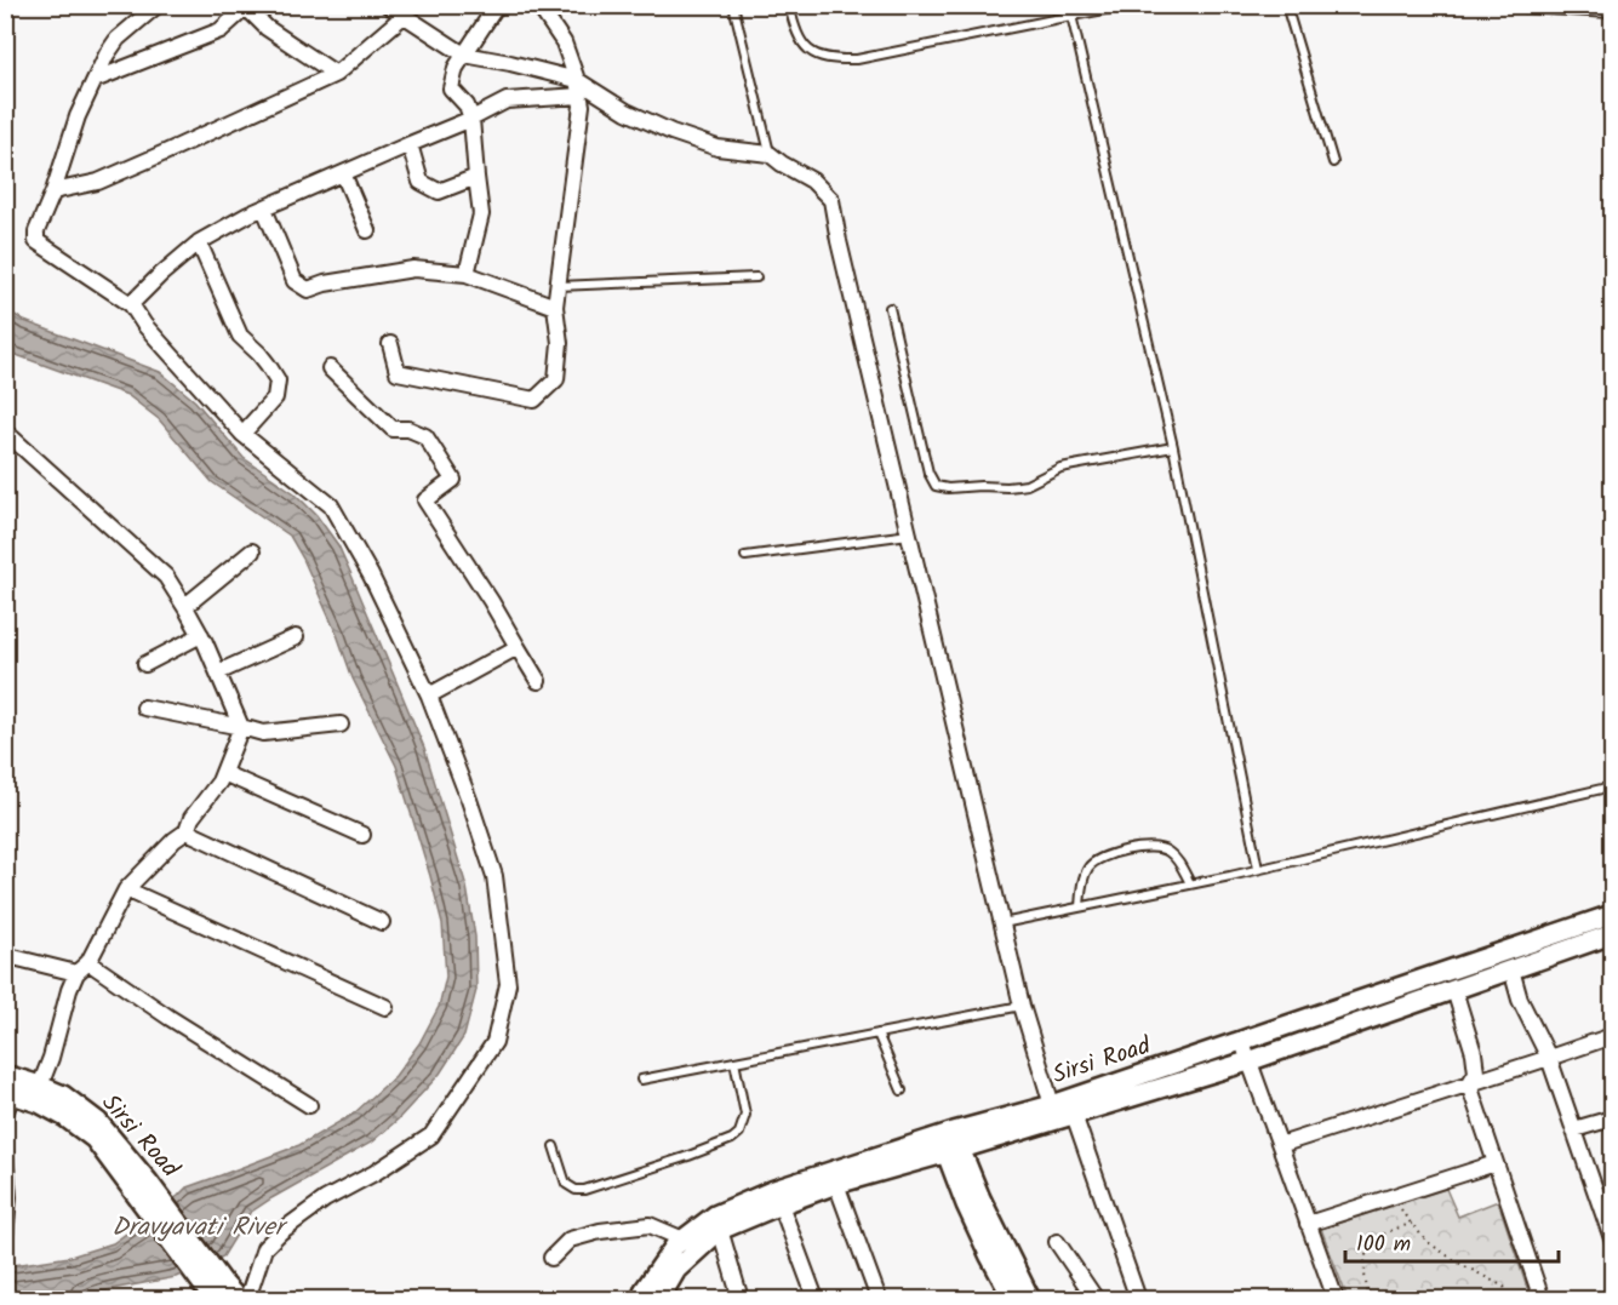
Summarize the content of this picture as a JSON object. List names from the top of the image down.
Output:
{
  "streets": {
    "street": ["Sirsi Road"]
  },
  "water": ["Dravyavati River"],
  "scale_bar": "100 m"
}
